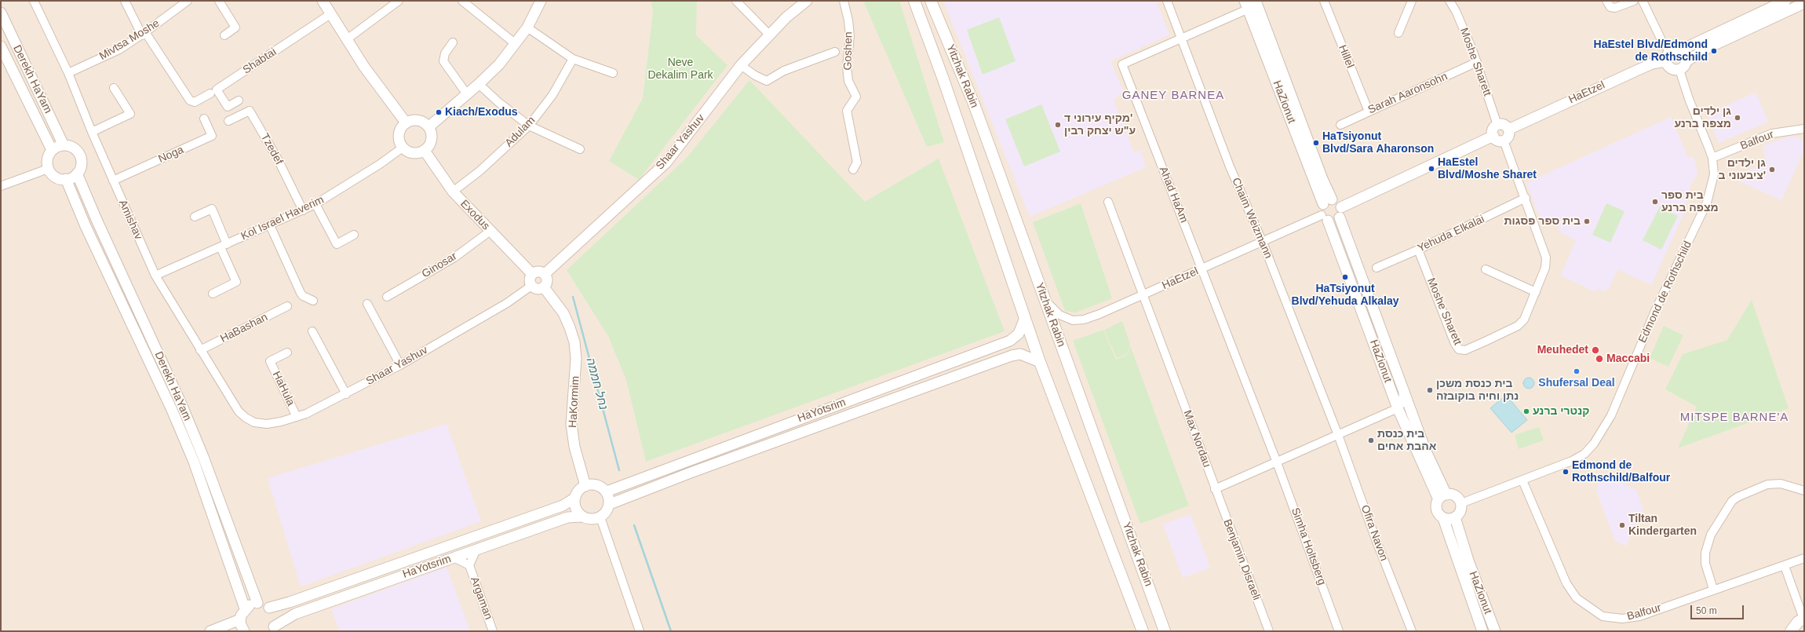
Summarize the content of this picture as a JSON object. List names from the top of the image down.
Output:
{
  "streets": {
    "main road": ["Yitzhak Rabin"],
    "street": [
      "Mivtsa Moshe",
      "Goshen",
      "Hillel",
      "Shabtai",
      "Moshe Sharett",
      "Derekh HaYam",
      "HaEtzel",
      "Sarah Aaronsohn",
      "HaZionut",
      "Adulam",
      "Balfour",
      "Shaar Yashuv",
      "Tzedef",
      "Noga",
      "Ahad HaAm",
      "Exodus",
      "Kol Israel Haverim",
      "Chaim Weizmann",
      "Amishav",
      "Yehuda Elkalai",
      "Ginosar",
      "Edmond de Rothschild",
      "HaBashan",
      "HaHula",
      "HaKormim",
      "HaYotsrim",
      "Max Nordau",
      "Ofira Navon",
      "Simha Holtsberg",
      "Benjamin Disraeli",
      "Argaman"
    ]
  },
  "crossings": [
    ["Mivtsa Moshe", "Amishav"],
    ["Goshen", "Shaar Yashuv"],
    ["Hillel", "Sarah Aaronsohn"],
    ["Moshe Sharett", "HaEtzel"],
    ["Moshe Sharett", "Sarah Aaronsohn"],
    ["Moshe Sharett", "Yehuda Elkalai"],
    ["Yitzhak Rabin", "HaEtzel"],
    ["Yitzhak Rabin", "HaYotsrim"],
    ["HaEtzel", "HaZionut"],
    ["HaEtzel", "Ahad HaAm"],
    ["HaEtzel", "Chaim Weizmann"],
    ["HaEtzel", "Max Nordau"],
    ["HaZionut", "Ahad HaAm"],
    ["HaZionut", "Edmond de Rothschild"],
    ["Adulam", "Exodus"],
    ["Balfour", "Edmond de Rothschild"],
    ["Shaar Yashuv", "Exodus"],
    ["Shaar Yashuv", "Amishav"],
    ["Shaar Yashuv", "HaHula"],
    ["Shaar Yashuv", "HaKormim"],
    ["Tzedef", "Kol Israel Haverim"],
    ["Noga", "Amishav"],
    ["Ahad HaAm", "Chaim Weizmann"],
    ["Ahad HaAm", "Simha Holtsberg"],
    ["Exodus", "Kol Israel Haverim"],
    ["Exodus", "Ginosar"],
    ["Exodus", "HaKormim"],
    ["Kol Israel Haverim", "Amishav"],
    ["Chaim Weizmann", "Ofira Navon"],
    ["Amishav", "HaBashan"],
    ["HaKormim", "HaYotsrim"],
    ["HaYotsrim", "Argaman"],
    ["Max Nordau", "Benjamin Disraeli"]
  ],
  "districts": ["GANEY BARNEA", "MITSPE BARNE'A"],
  "water": ["נחל חממה"],
  "parks": ["Neve Dekalim Park"],
  "places": [
    "HaEstel Blvd/Edmond de Rothschild",
    "Kiach/Exodus",
    "גן ילדים מצפה ברנע",
    "מקיף עירוני ד' ע\"ש יצחק רבין",
    "HaTsiyonut Blvd/Sara Aharonson",
    "HaEstel Blvd/Moshe Sharet",
    "גן ילדים ציבעוני ב'",
    "בית ספר מצפה ברנע",
    "בית ספר פסגות",
    "HaTsiyonut Blvd/Yehuda Alkalay",
    "Meuhedet",
    "Maccabi",
    "Shufersal Deal",
    "בית כנסת משכן נתן וחיה בוקובזה",
    "קנטרי ברנע",
    "בית כנסת אהבת אחים",
    "Edmond de Rothschild/Balfour",
    "Tiltan Kindergarten"
  ],
  "scale_bar": "50 m"
}
